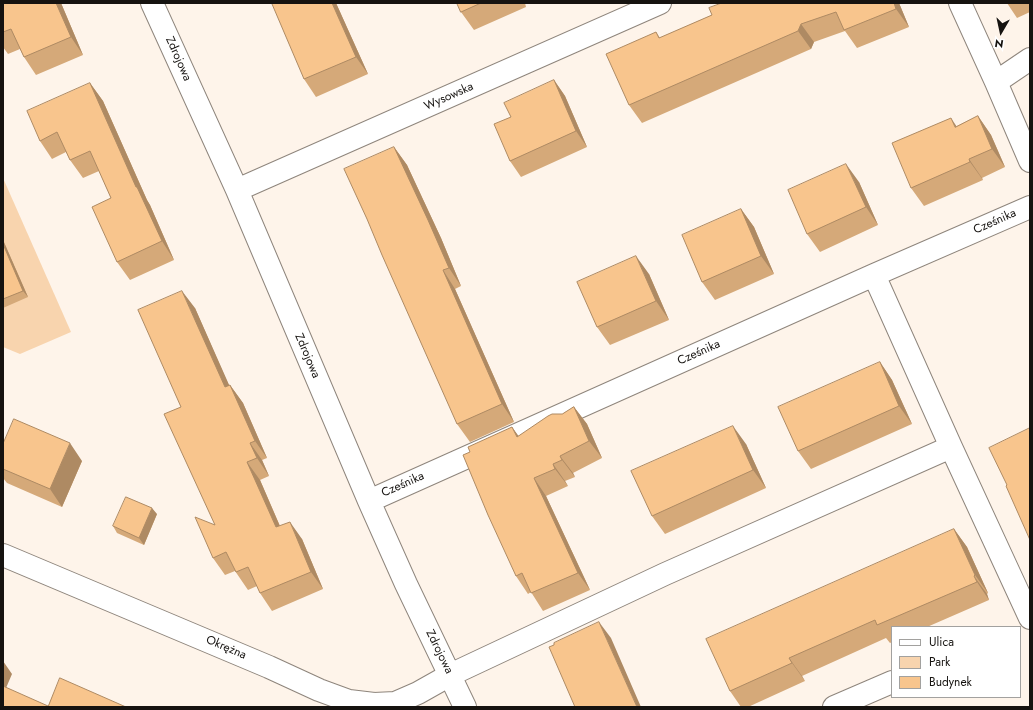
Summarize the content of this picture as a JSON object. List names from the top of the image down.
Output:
{
  "streets": {
    "street": [
      "Zdrojowa",
      "Wysowska",
      "Cześnika",
      "Okrężna"
    ]
  },
  "crossings": [
    ["Zdrojowa", "Wysowska"],
    ["Zdrojowa", "Cześnika"],
    ["Zdrojowa", "Okrężna"]
  ],
  "legend": ["Ulica", "Park", "Budynek"],
  "north": "bottom"
}
